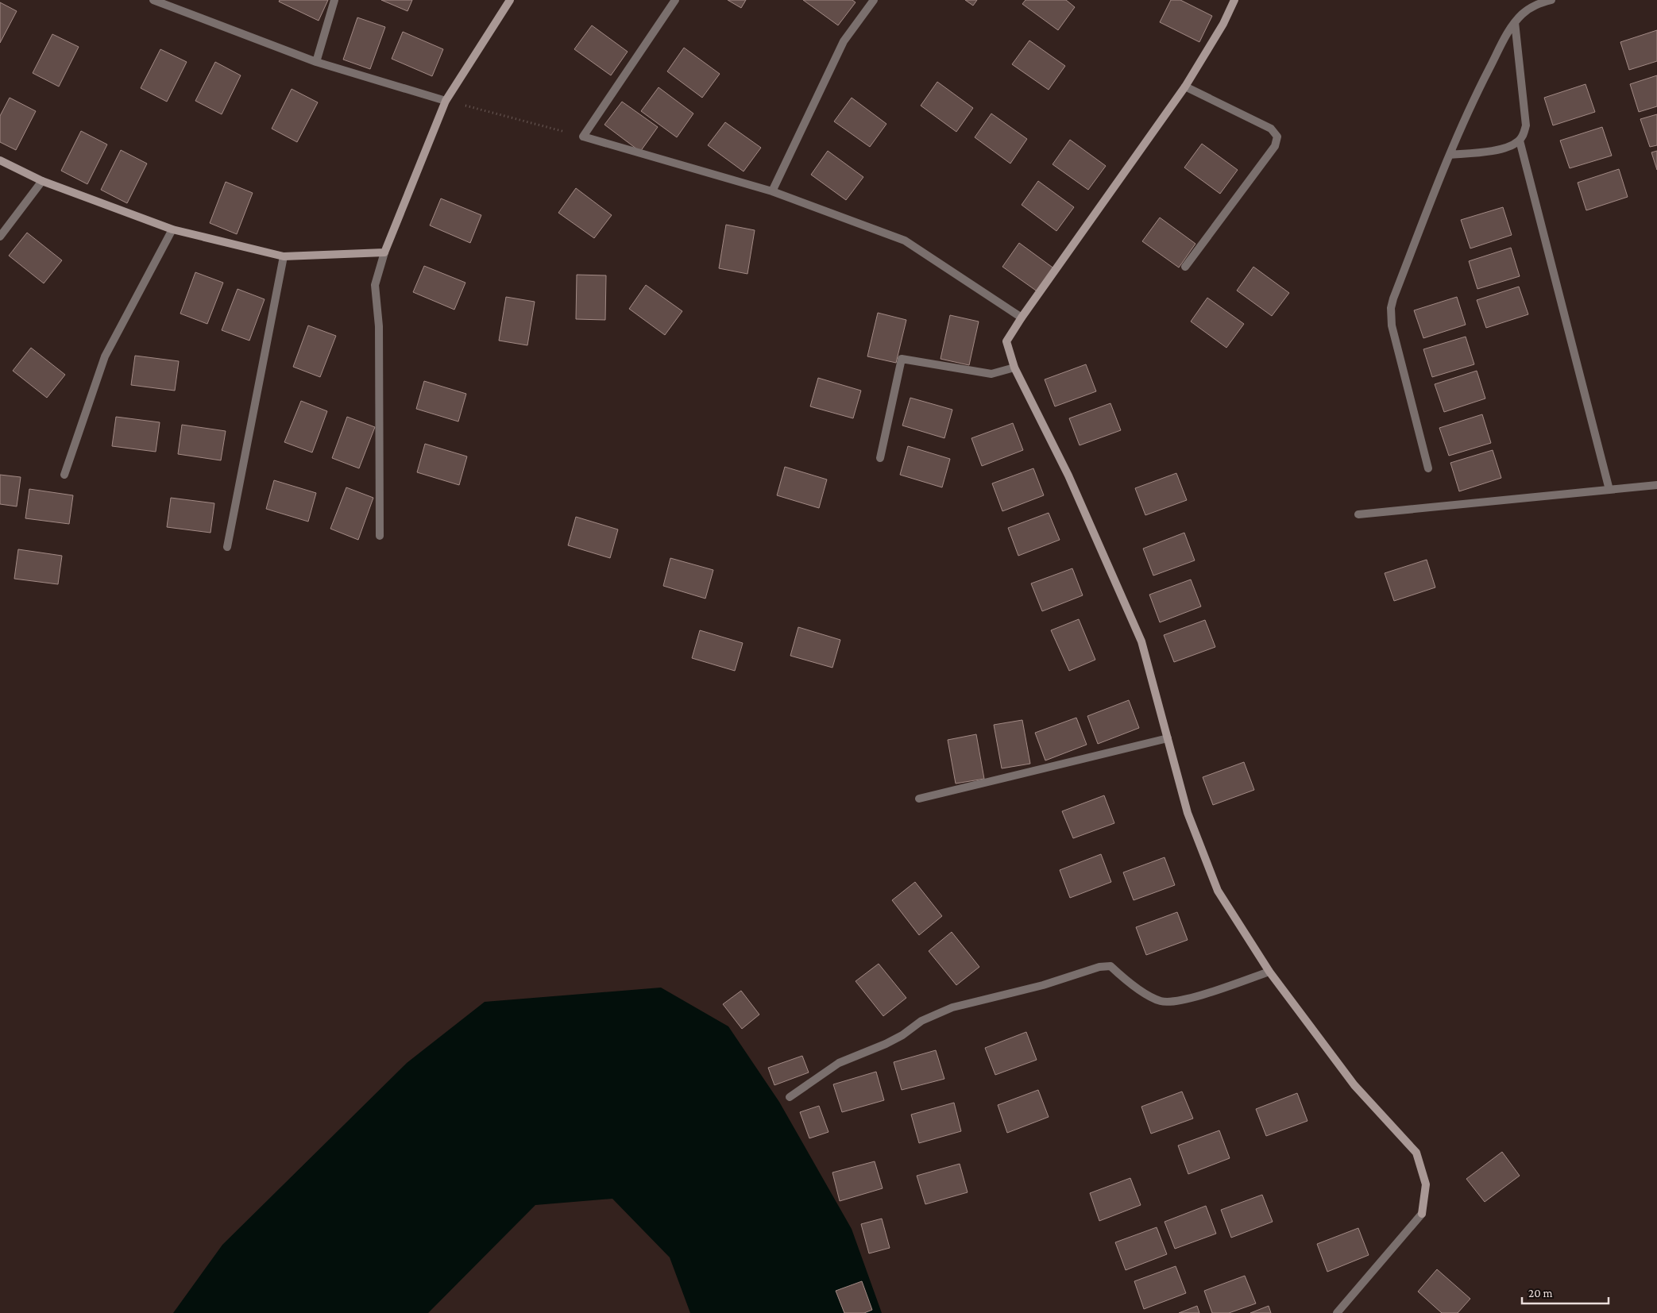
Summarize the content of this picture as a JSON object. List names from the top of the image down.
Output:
{
  "scale_bar": "20 m"
}
